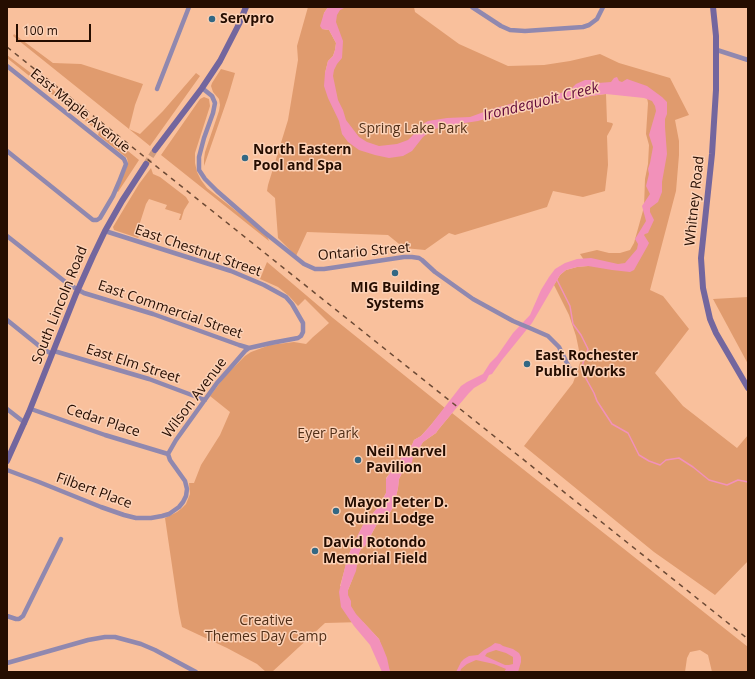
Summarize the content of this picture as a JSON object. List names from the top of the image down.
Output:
{
  "streets": {
    "street": [
      "East Maple Avenue",
      "Whitney Road",
      "East Chestnut Street",
      "Ontario Street",
      "South Lincoln Road",
      "East Commercial Street",
      "East Elm Street",
      "Wilson Avenue",
      "Cedar Place",
      "Filbert Place"
    ]
  },
  "crossings": [
    ["East Chestnut Street", "South Lincoln Road"],
    ["East Chestnut Street", "East Commercial Street"],
    ["East Chestnut Street", "Wilson Avenue"],
    ["South Lincoln Road", "East Commercial Street"],
    ["South Lincoln Road", "East Elm Street"],
    ["South Lincoln Road", "Cedar Place"],
    ["East Commercial Street", "Wilson Avenue"],
    ["East Elm Street", "Wilson Avenue"],
    ["Wilson Avenue", "Cedar Place"],
    ["Wilson Avenue", "Filbert Place"]
  ],
  "water": ["Irondequoit Creek"],
  "parks": ["Spring Lake Park", "Eyer Park", "Creative Themes Day Camp"],
  "places": [
    "Servpro",
    "North Eastern Pool and Spa",
    "MIG Building Systems",
    "East Rochester Public Works",
    "Neil Marvel Pavilion",
    "Mayor Peter D. Quinzi Lodge",
    "David Rotondo Memorial Field"
  ],
  "scale_bar": "100 m"
}
